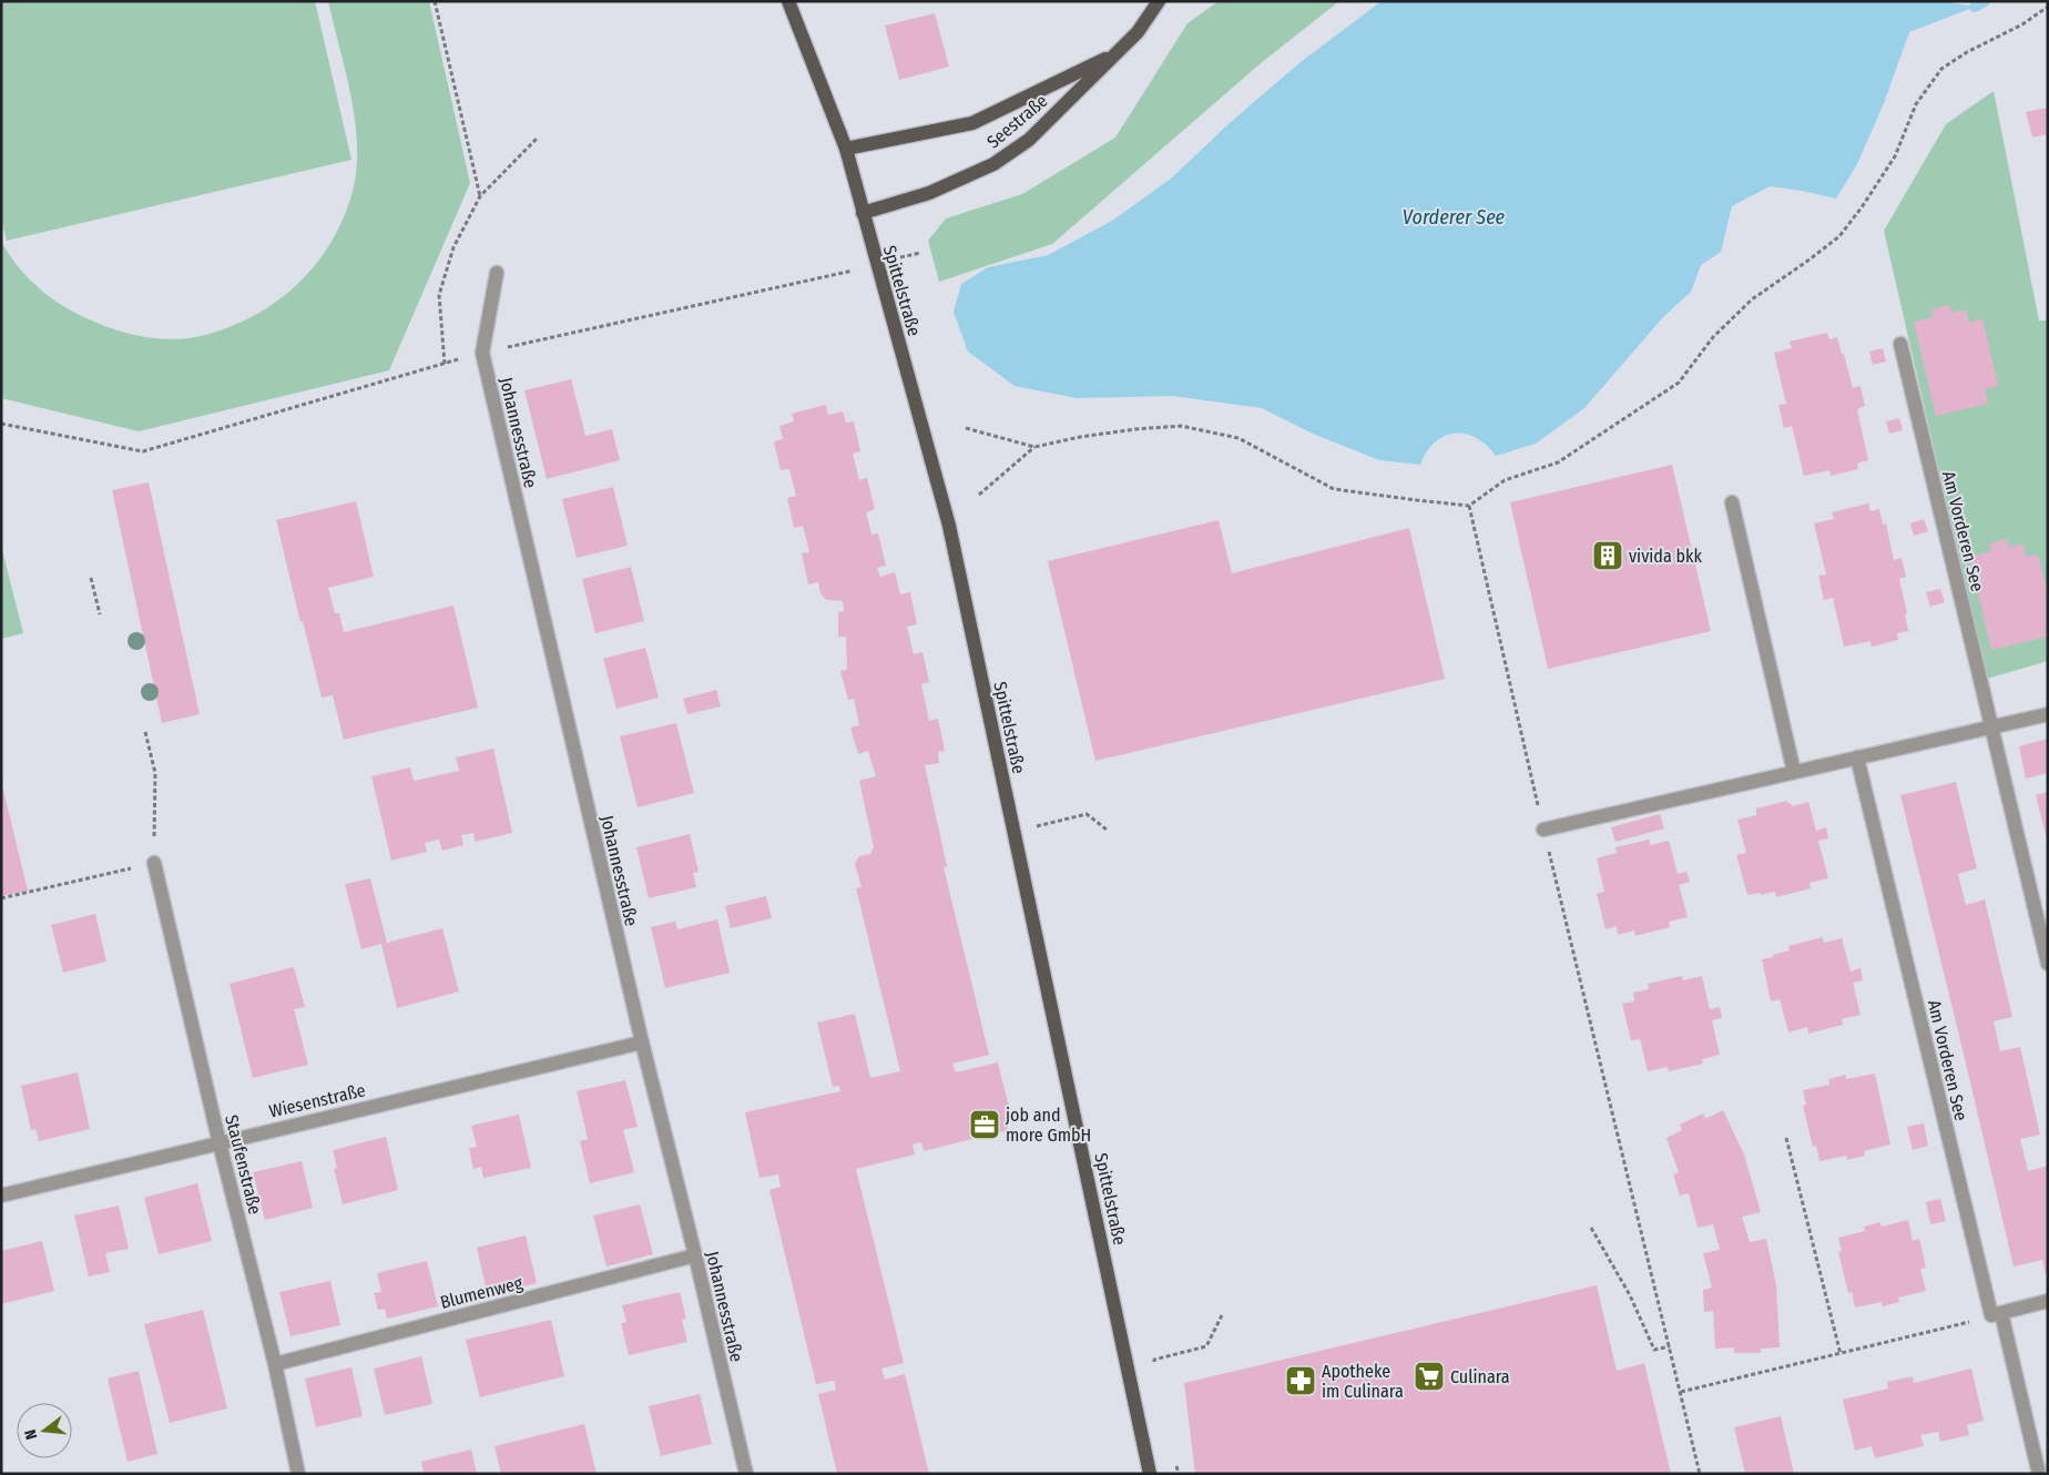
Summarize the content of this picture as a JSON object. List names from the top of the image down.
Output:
{
  "streets": {
    "main road": ["Seestraße", "Spittelstraße"],
    "street": [
      "Johannesstraße",
      "Am Vorderen See",
      "Wiesenstraße",
      "Staufenstraße",
      "Blumenweg"
    ]
  },
  "crossings": [
    ["Seestraße", "Spittelstraße"],
    ["Johannesstraße", "Wiesenstraße"],
    ["Johannesstraße", "Blumenweg"],
    ["Wiesenstraße", "Staufenstraße"],
    ["Staufenstraße", "Blumenweg"]
  ],
  "water": ["Vorderer See"],
  "places": {
    "building": ["vivida bkk"],
    "office": ["job and more GmbH"],
    "supermarket": ["Culinara"],
    "pharmacy": ["Apotheke im Culinara"]
  },
  "north": "left"
}
